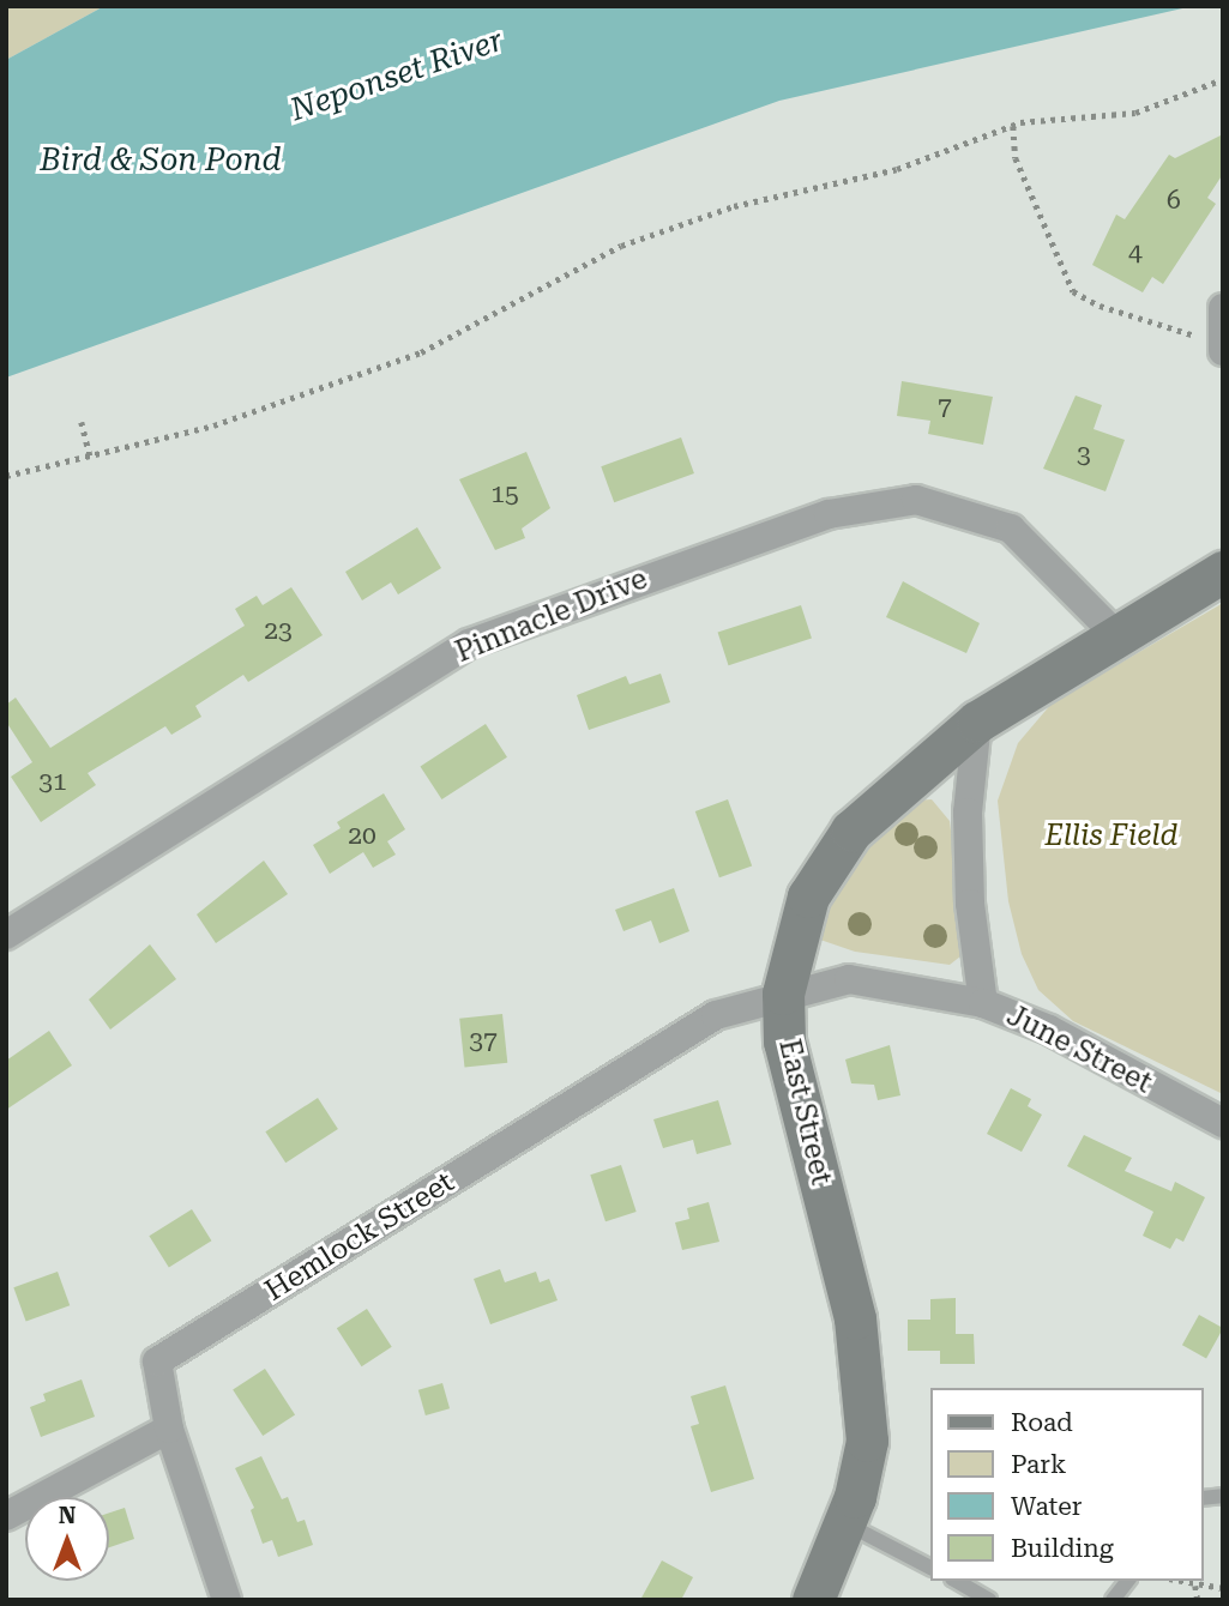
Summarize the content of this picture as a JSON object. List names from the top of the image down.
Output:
{
  "streets": {
    "street": [
      "Pinnacle Drive",
      "June Street",
      "East Street",
      "Hemlock Street"
    ]
  },
  "crossings": [
    ["Pinnacle Drive", "East Street"],
    ["June Street", "East Street"],
    ["June Street", "Hemlock Street"],
    ["East Street", "Hemlock Street"]
  ],
  "water": ["Neponset River", "Bird & Son Pond"],
  "parks": ["Ellis Field"],
  "house_numbers": [
    "6",
    "4",
    "7",
    "3",
    "15",
    "23",
    "31",
    "20",
    "37"
  ],
  "legend": [
    "Road",
    "Park",
    "Water",
    "Building"
  ],
  "north": "top"
}
